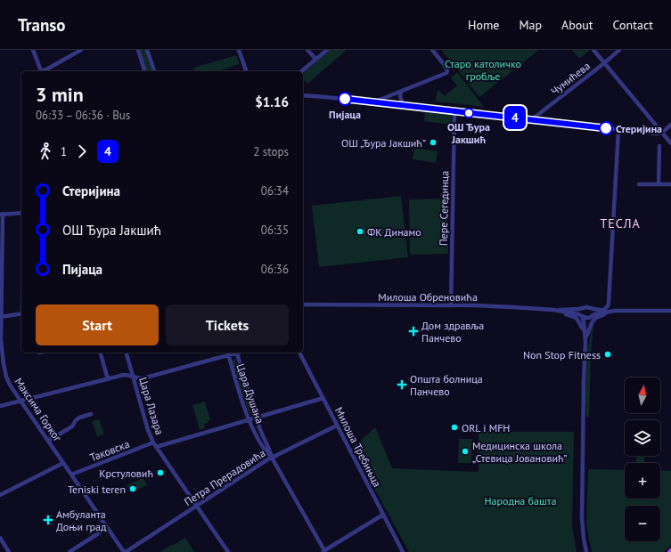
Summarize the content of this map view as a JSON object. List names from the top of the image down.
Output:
{
  "streets": {
    "street": [
      "Чумићева",
      "Пере Сегединца",
      "Милоша Обреновића",
      "Цара Душана",
      "Цара Лазара",
      "Максима Горког",
      "Милоша Требињца",
      "Таковска",
      "Петра Прерадовића"
    ]
  },
  "crossings": [
    ["Пере Сегединца", "Милоша Обреновића"],
    ["Цара Душана", "Петра Прерадовића"],
    ["Цара Лазара", "Таковска"],
    ["Цара Лазара", "Петра Прерадовића"],
    ["Максима Горког", "Таковска"],
    ["Максима Горког", "Петра Прерадовића"],
    ["Милоша Требињца", "Петра Прерадовића"]
  ],
  "districts": ["ТЕСЛА"],
  "parks": ["Старо католичко гробље", "Народна башта"],
  "places": {
    "other": [
      "Пијаца",
      "ОШ Ђура Јакшић",
      "Стеријина",
      "ОШ „Ђура Јакшић”",
      "ФК Динамо",
      "Non Stop Fitness",
      "ORL i MFH",
      "Медицинска школа „Стевица Јовановић”",
      "Крстуловић",
      "Teniski teren"
    ],
    "health": ["Дом здравља Панчево", "Општа болница Панчево", "Амбуланта Доњи град"]
  },
  "lines": ["bus line 4"],
  "north": "top",
  "page": {
    "header": "Transo",
    "nav": [
      "Home",
      "Map",
      "About",
      "Contact"
    ],
    "on_map": "4",
    "heading": ["3 min", "06:33 – 06:36 · Bus", "$1.16"],
    "legs": ["1", "4", "2 stops"],
    "list": [
      {
        "name": "Стеријина",
        "value": "06:34"
      },
      {
        "name": "ОШ Ђура Јакшић",
        "value": "06:35"
      },
      {
        "name": "Пијаца",
        "value": "06:36"
      }
    ],
    "buttons": ["Start", "Tickets"],
    "map_buttons": ["+", "−"]
  }
}
